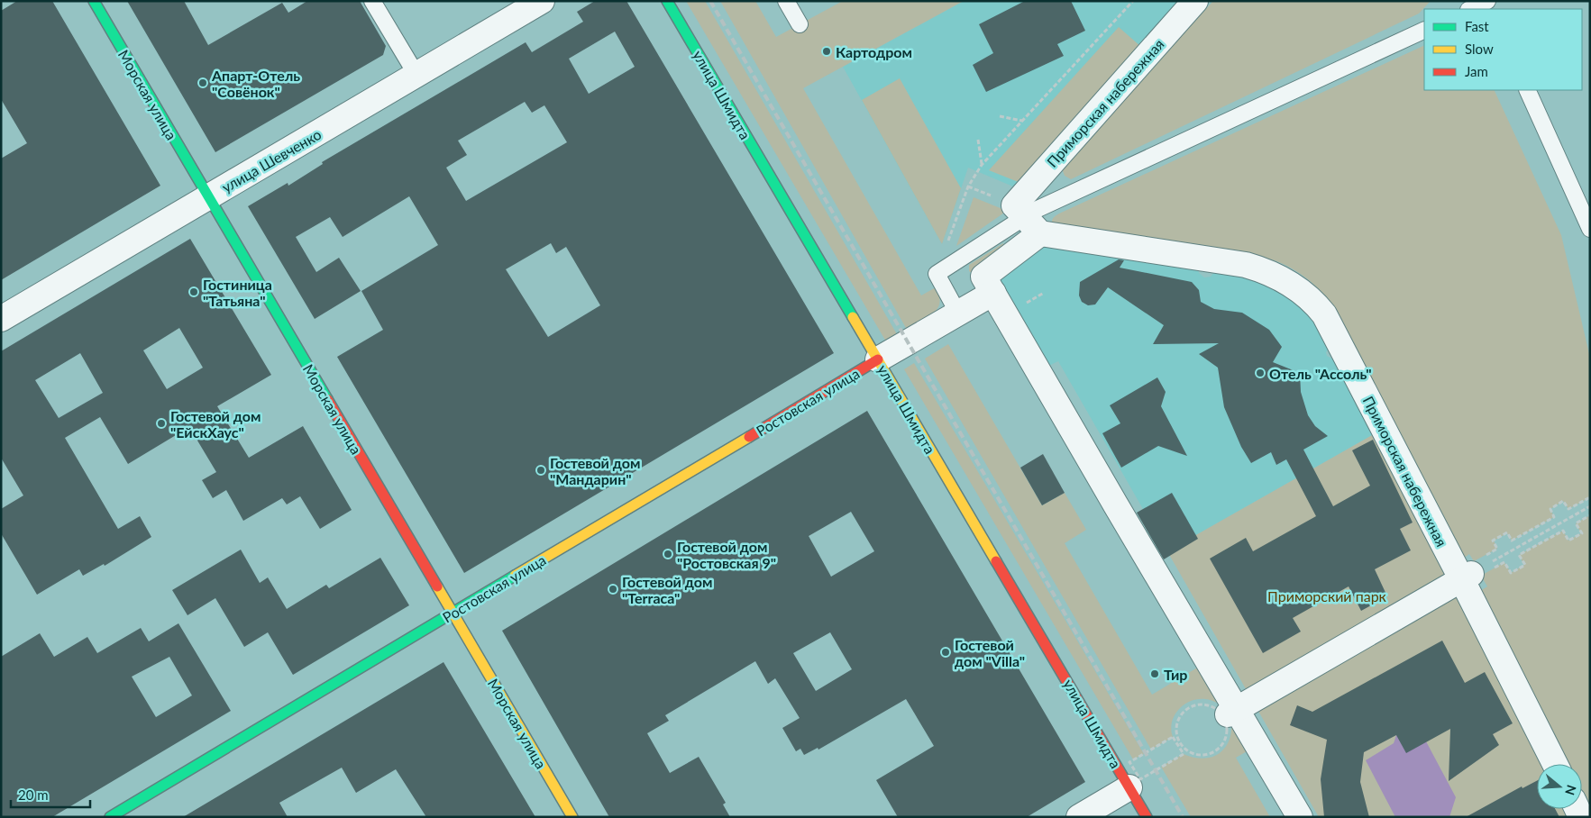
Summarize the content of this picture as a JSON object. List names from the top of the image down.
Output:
{
  "streets": {
    "street": [
      "Морская улица",
      "улица Шмидта",
      "Приморская набережная",
      "улица Шевченко",
      "Ростовская улица"
    ]
  },
  "crossings": [
    ["Морская улица", "улица Шевченко"],
    ["Морская улица", "Ростовская улица"],
    ["улица Шмидта", "Ростовская улица"]
  ],
  "parks": ["Приморский парк"],
  "places": [
    "Картодром",
    "Апарт-Отель \"Совёнок\"",
    "Гостиница \"Татьяна\"",
    "Отель \"Ассоль\"",
    "Гостевой дом \"ЕйскХаус\"",
    "Гостевой дом \"Мандарин\"",
    "Гостевой дом \"Ростовская 9\"",
    "Гостевой дом \"Terraca\"",
    "Гостевой дом \"Villa\"",
    "Тир"
  ],
  "legend": ["Fast", "Slow", "Jam"],
  "scale_bar": "20 m",
  "north": "right"
}
